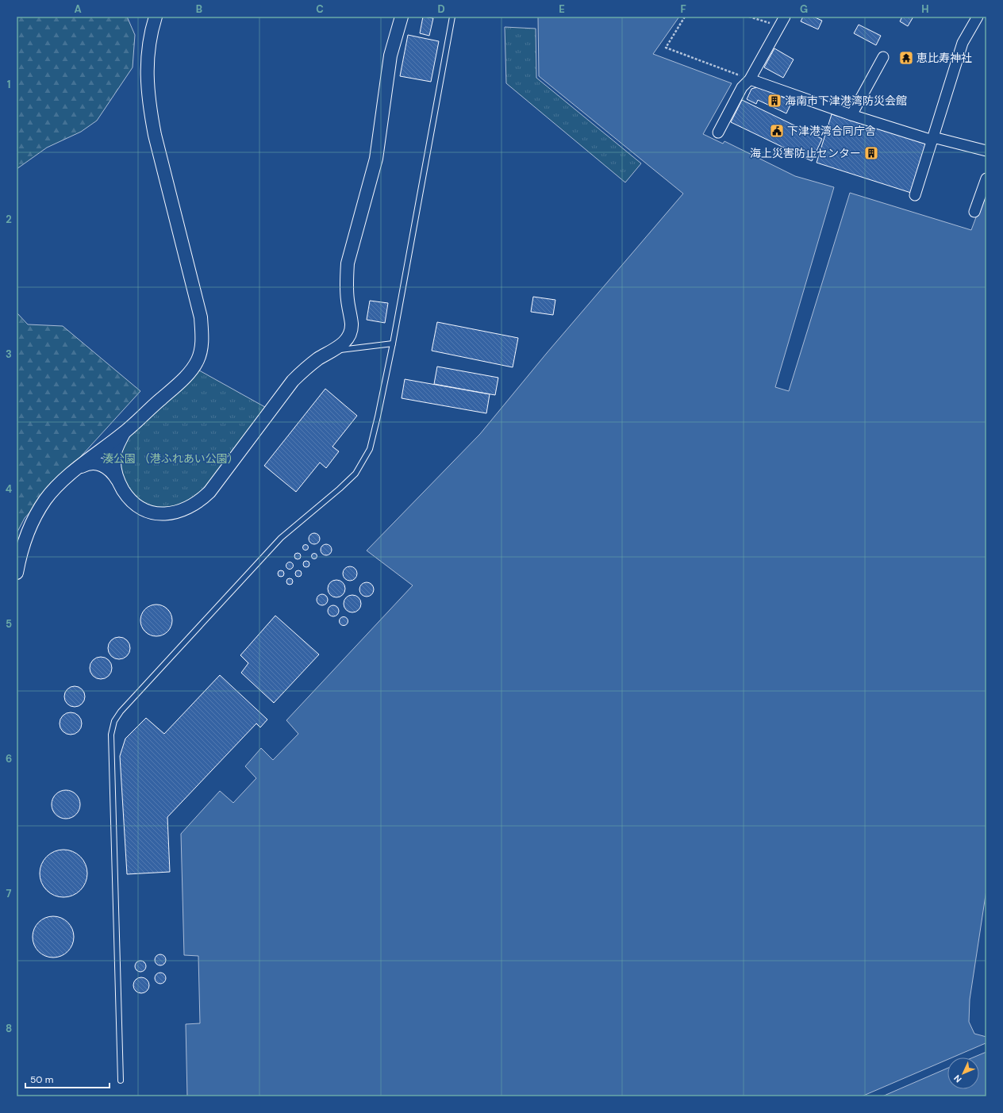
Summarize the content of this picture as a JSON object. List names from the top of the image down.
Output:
{
  "parks": ["湊公園 （港ふれあい公園）"],
  "places": {
    "temple": ["恵比寿神社"],
    "building": ["海南市下津港湾防災会館", "海上災害防止センター"],
    "public building": ["下津港湾合同庁舎"]
  },
  "scale_bar": "50 m",
  "north": "bottom left",
  "grid": {
    "columns": [
      "A",
      "B",
      "C",
      "D",
      "E",
      "F",
      "G",
      "H"
    ],
    "rows": [
      "1",
      "2",
      "3",
      "4",
      "5",
      "6",
      "7",
      "8"
    ]
  }
}
